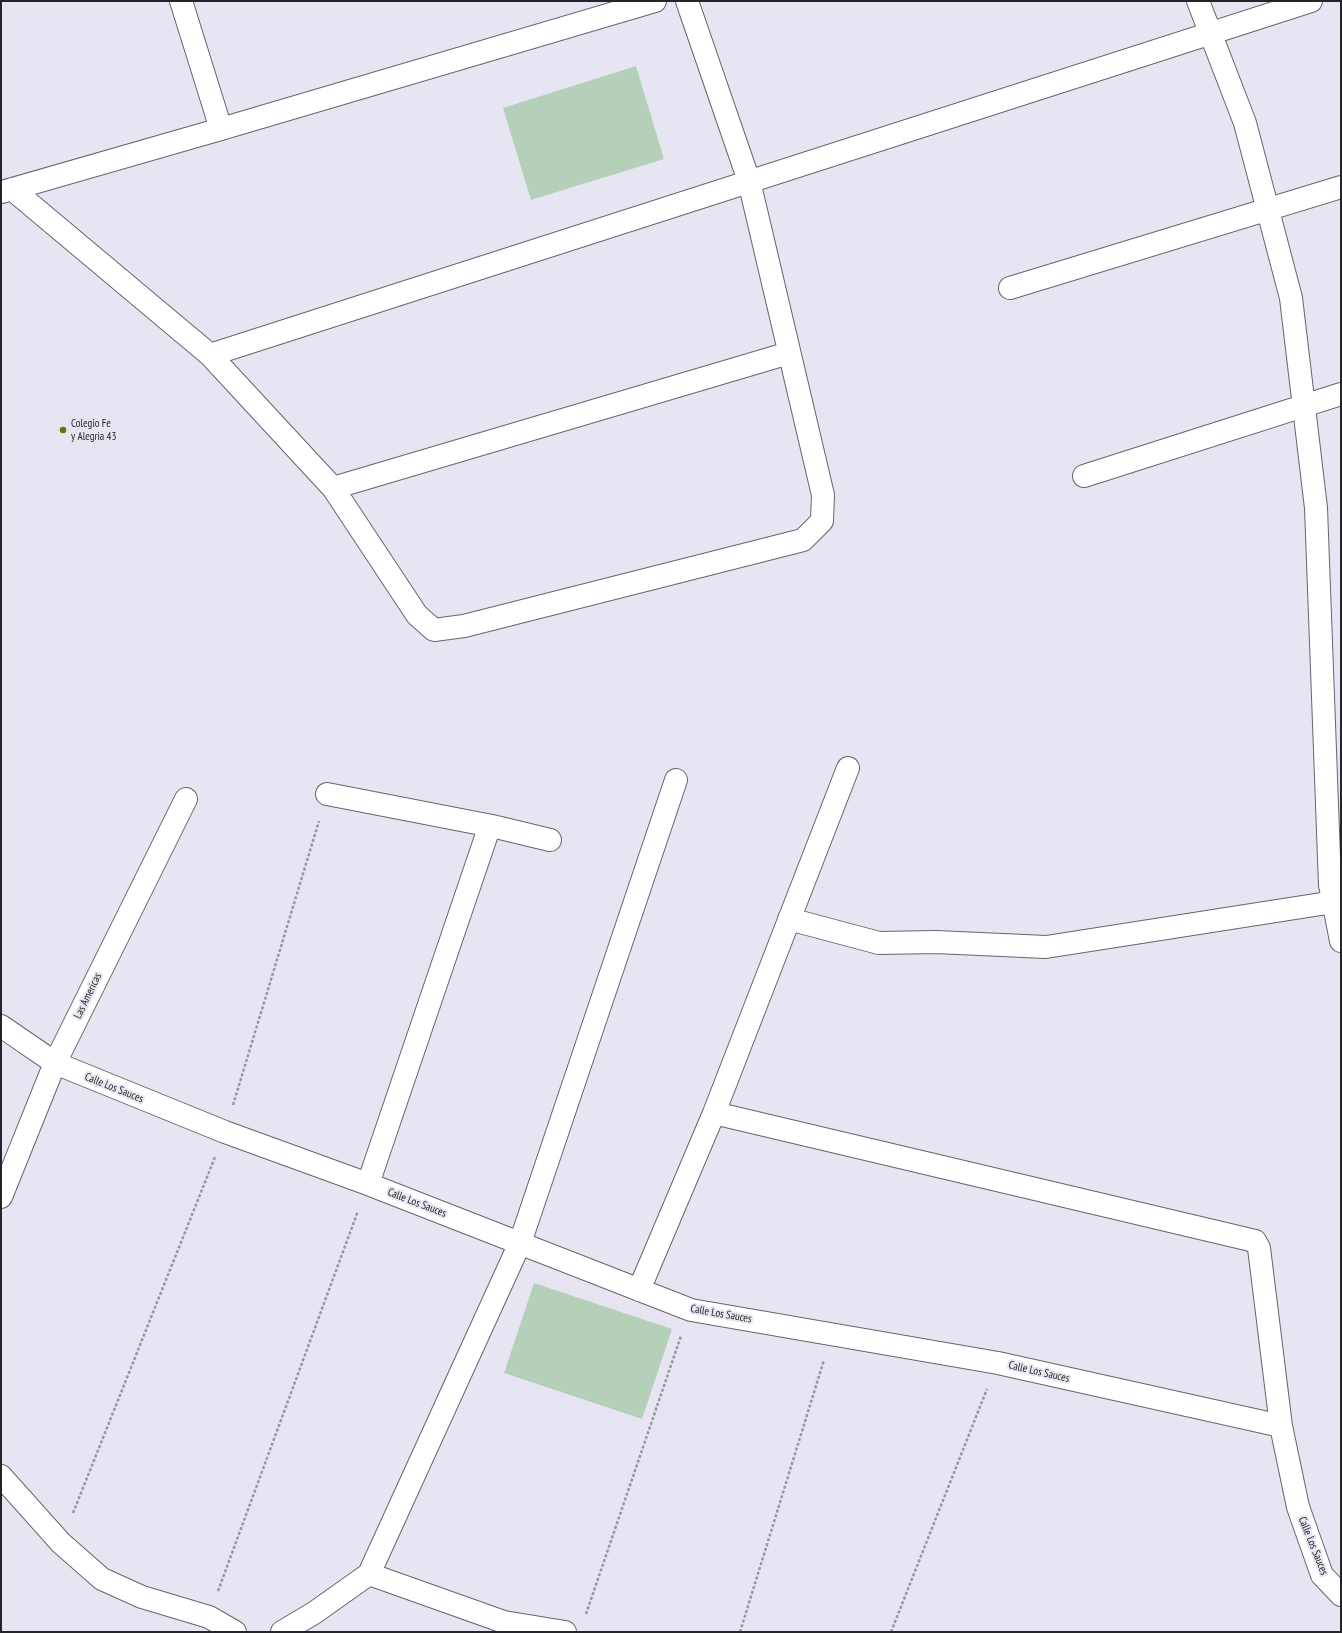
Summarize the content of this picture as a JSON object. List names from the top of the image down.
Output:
{
  "streets": {
    "street": ["Las Americas", "Calle Los Sauces"]
  },
  "crossings": [
    ["Las Americas", "Calle Los Sauces"]
  ],
  "places": ["Colegio Fe y Alegria 43"]
}
